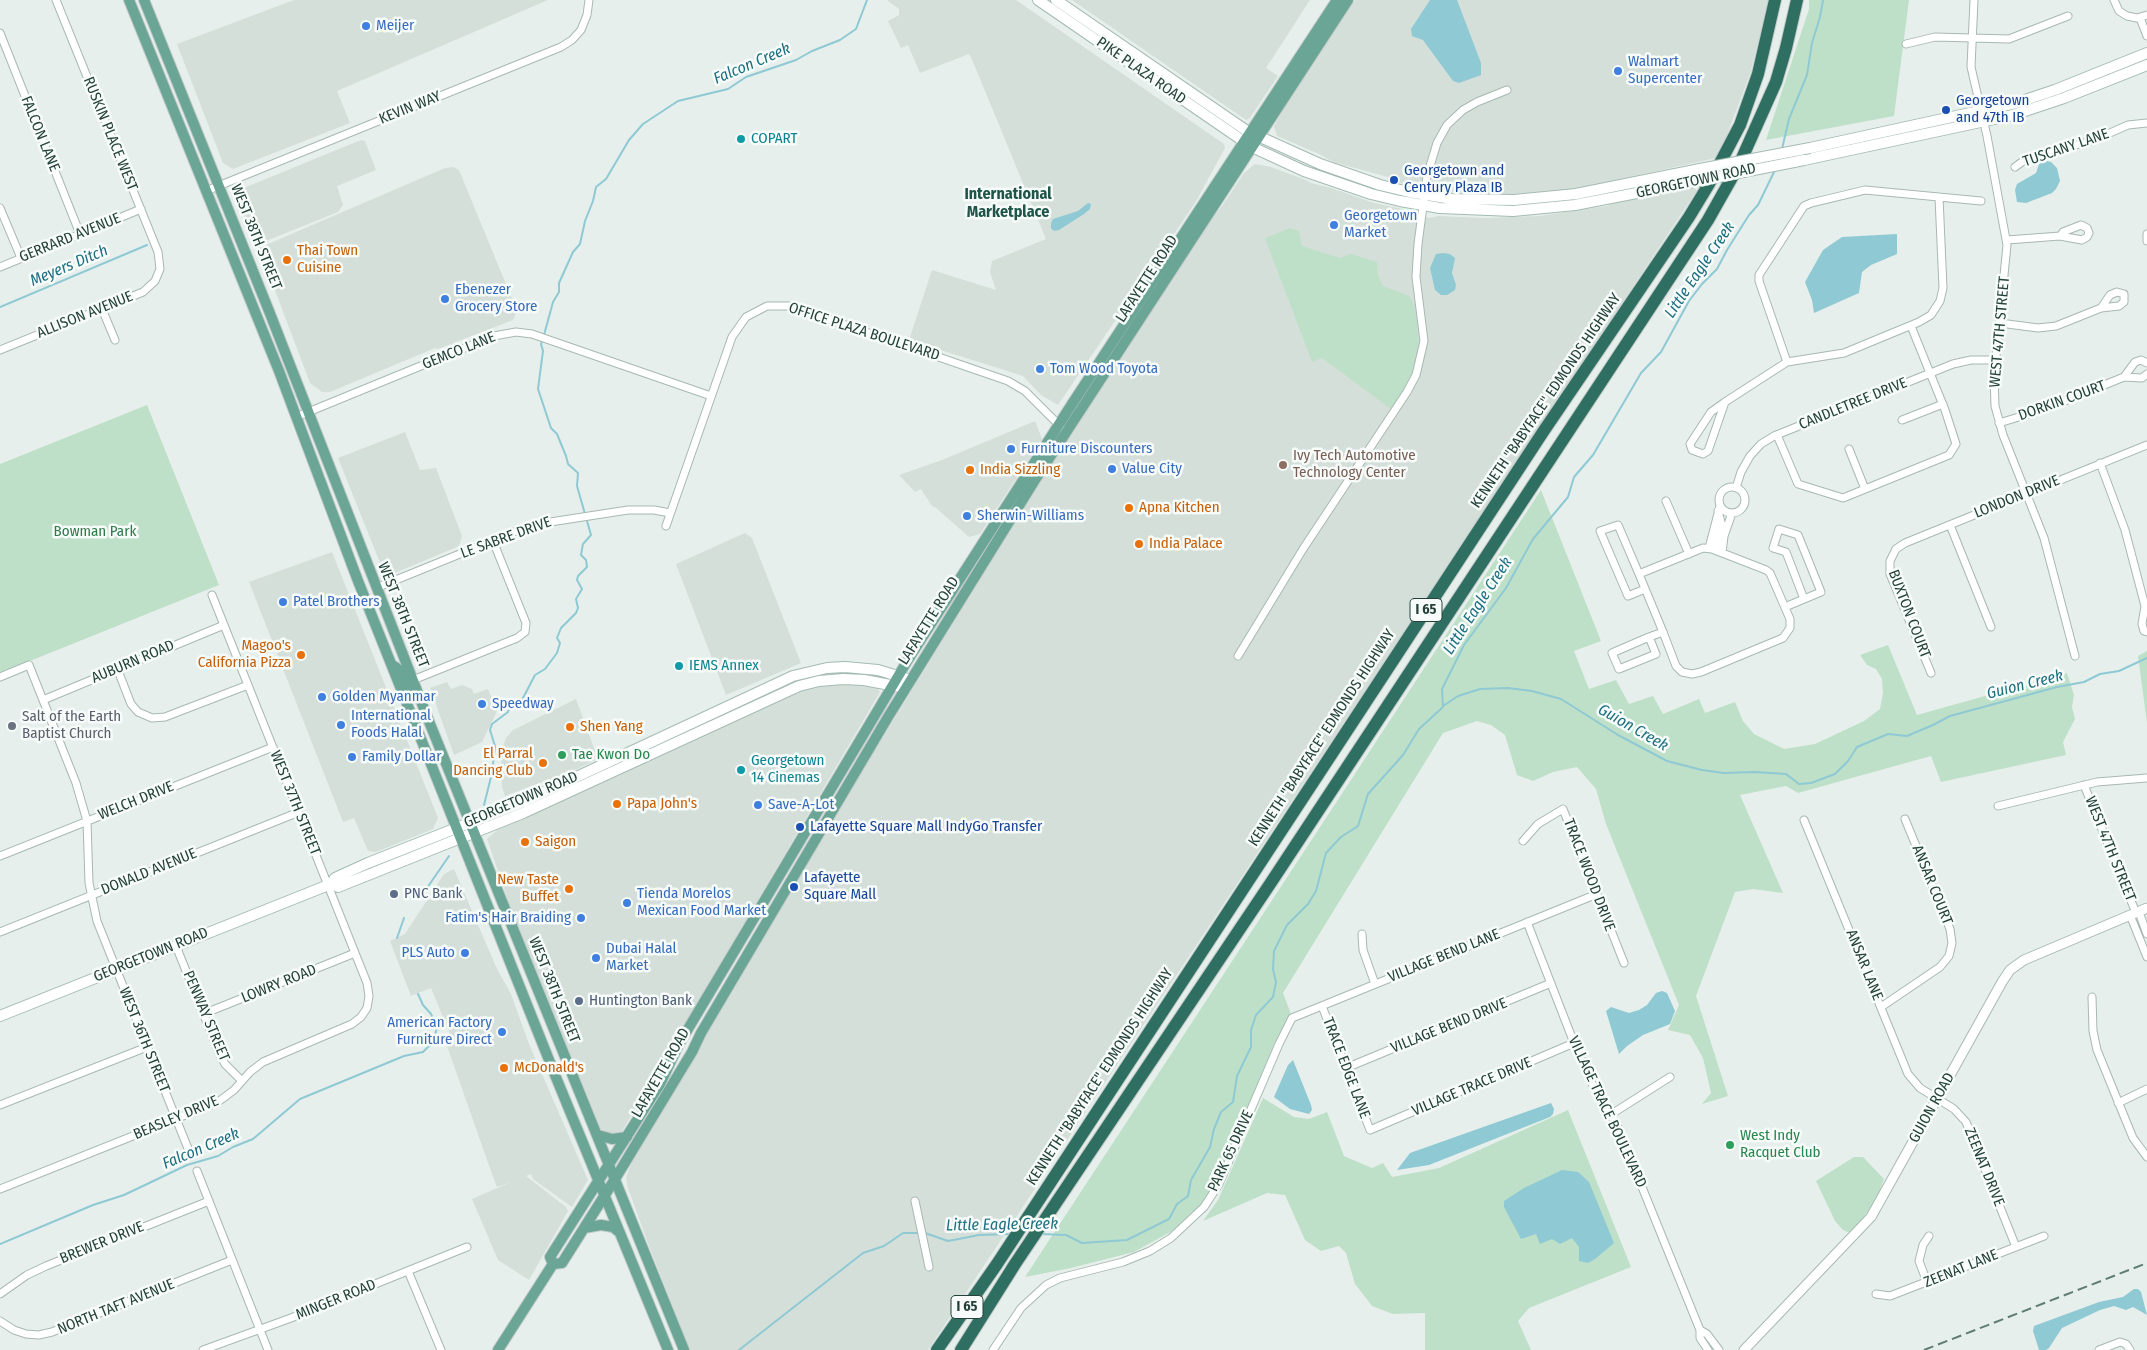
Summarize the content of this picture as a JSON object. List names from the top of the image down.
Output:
{
  "streets": {
    "highway": ["KENNETH \"BABYFACE\" EDMONDS HIGHWAY", "I 65"],
    "main road": [
      "PIKE PLAZA ROAD",
      "GEORGETOWN ROAD",
      "WEST 38TH STREET",
      "LAFAYETTE ROAD"
    ],
    "street": [
      "KEVIN WAY",
      "FALCON LANE",
      "RUSKIN PLACE WEST",
      "TUSCANY LANE",
      "GERRARD AVENUE",
      "ALLISON AVENUE",
      "OFFICE PLAZA BOULEVARD",
      "WEST 47TH STREET",
      "GEMCO LANE",
      "DORKIN COURT",
      "CANDLETREE DRIVE",
      "LONDON DRIVE",
      "LE SABRE DRIVE",
      "BUXTON COURT",
      "AUBURN ROAD",
      "WELCH DRIVE",
      "WEST 37TH STREET",
      "DONALD AVENUE",
      "TRACE WOOD DRIVE",
      "ANSAR COURT",
      "VILLAGE BEND LANE",
      "ANSAR LANE",
      "LOWRY ROAD",
      "PENWAY STREET",
      "VILLAGE BEND DRIVE",
      "WEST 36TH STREET",
      "TRACE EDGE LANE",
      "VILLAGE TRACE DRIVE",
      "GUION ROAD",
      "VILLAGE TRACE BOULEVARD",
      "BEASLEY DRIVE",
      "PARK 65 DRIVE",
      "ZEENAT DRIVE",
      "BREWER DRIVE",
      "ZEENAT LANE",
      "MINGER ROAD",
      "NORTH TAFT AVENUE"
    ]
  },
  "crossings": [
    ["PIKE PLAZA ROAD", "GEORGETOWN ROAD"],
    ["PIKE PLAZA ROAD", "LAFAYETTE ROAD"],
    ["KEVIN WAY", "WEST 38TH STREET"],
    ["FALCON LANE", "GERRARD AVENUE"],
    ["RUSKIN PLACE WEST", "GERRARD AVENUE"],
    ["RUSKIN PLACE WEST", "ALLISON AVENUE"],
    ["GEORGETOWN ROAD", "WEST 38TH STREET"],
    ["GEORGETOWN ROAD", "LAFAYETTE ROAD"],
    ["GEORGETOWN ROAD", "WEST 47TH STREET"],
    ["GEORGETOWN ROAD", "WEST 37TH STREET"],
    ["GEORGETOWN ROAD", "PENWAY STREET"],
    ["GEORGETOWN ROAD", "WEST 36TH STREET"],
    ["WEST 38TH STREET", "LAFAYETTE ROAD"],
    ["WEST 38TH STREET", "GEMCO LANE"],
    ["WEST 38TH STREET", "LE SABRE DRIVE"],
    ["LAFAYETTE ROAD", "OFFICE PLAZA BOULEVARD"],
    ["OFFICE PLAZA BOULEVARD", "GEMCO LANE"],
    ["OFFICE PLAZA BOULEVARD", "LE SABRE DRIVE"],
    ["WEST 47TH STREET", "DORKIN COURT"],
    ["WEST 47TH STREET", "CANDLETREE DRIVE"],
    ["WEST 47TH STREET", "LONDON DRIVE"],
    ["WEST 47TH STREET", "GUION ROAD"],
    ["LONDON DRIVE", "BUXTON COURT"],
    ["AUBURN ROAD", "WEST 37TH STREET"],
    ["AUBURN ROAD", "WEST 36TH STREET"],
    ["WELCH DRIVE", "WEST 37TH STREET"],
    ["WELCH DRIVE", "WEST 36TH STREET"],
    ["WEST 37TH STREET", "DONALD AVENUE"],
    ["WEST 37TH STREET", "LOWRY ROAD"],
    ["WEST 37TH STREET", "BEASLEY DRIVE"],
    ["DONALD AVENUE", "WEST 36TH STREET"],
    ["TRACE WOOD DRIVE", "VILLAGE BEND LANE"],
    ["ANSAR COURT", "ANSAR LANE"],
    ["VILLAGE BEND LANE", "TRACE EDGE LANE"],
    ["VILLAGE BEND LANE", "VILLAGE TRACE BOULEVARD"],
    ["VILLAGE BEND LANE", "PARK 65 DRIVE"],
    ["ANSAR LANE", "GUION ROAD"],
    ["ANSAR LANE", "ZEENAT DRIVE"],
    ["LOWRY ROAD", "PENWAY STREET"],
    ["PENWAY STREET", "BEASLEY DRIVE"],
    ["VILLAGE BEND DRIVE", "TRACE EDGE LANE"],
    ["VILLAGE BEND DRIVE", "VILLAGE TRACE BOULEVARD"],
    ["WEST 36TH STREET", "BEASLEY DRIVE"],
    ["TRACE EDGE LANE", "VILLAGE TRACE DRIVE"],
    ["VILLAGE TRACE DRIVE", "VILLAGE TRACE BOULEVARD"],
    ["GUION ROAD", "ZEENAT DRIVE"],
    ["ZEENAT DRIVE", "ZEENAT LANE"]
  ],
  "districts": ["International Marketplace"],
  "water": [
    "Falcon Creek",
    "Meyers Ditch",
    "Little Eagle Creek",
    "Guion Creek"
  ],
  "parks": ["Bowman Park"],
  "places": [
    "Meijer",
    "Walmart Supercenter",
    "Georgetown and 47th IB",
    "COPART",
    "Georgetown and Century Plaza IB",
    "Georgetown Market",
    "Thai Town Cuisine",
    "Ebenezer Grocery Store",
    "Tom Wood Toyota",
    "Furniture Discounters",
    "Ivy Tech Automotive Technology Center",
    "Value City",
    "India Sizzling",
    "Apna Kitchen",
    "Sherwin-Williams",
    "India Palace",
    "Patel Brothers",
    "Magoo's California Pizza",
    "IEMS Annex",
    "Golden Myanmar",
    "Speedway",
    "International Foods Halal",
    "Salt of the Earth Baptist Church",
    "Shen Yang",
    "Tae Kwon Do",
    "Family Dollar",
    "El Parral Dancing Club",
    "Georgetown 14 Cinemas",
    "Papa John's",
    "Save-A-Lot",
    "Lafayette Square Mall IndyGo Transfer",
    "Saigon",
    "Lafayette Square Mall",
    "New Taste Buffet",
    "PNC Bank",
    "Tienda Morelos Mexican Food Market",
    "Fatim's Hair Braiding",
    "PLS Auto",
    "Dubai Halal Market",
    "Huntington Bank",
    "American Factory Furniture Direct",
    "McDonald's",
    "West Indy Racquet Club"
  ]
}
